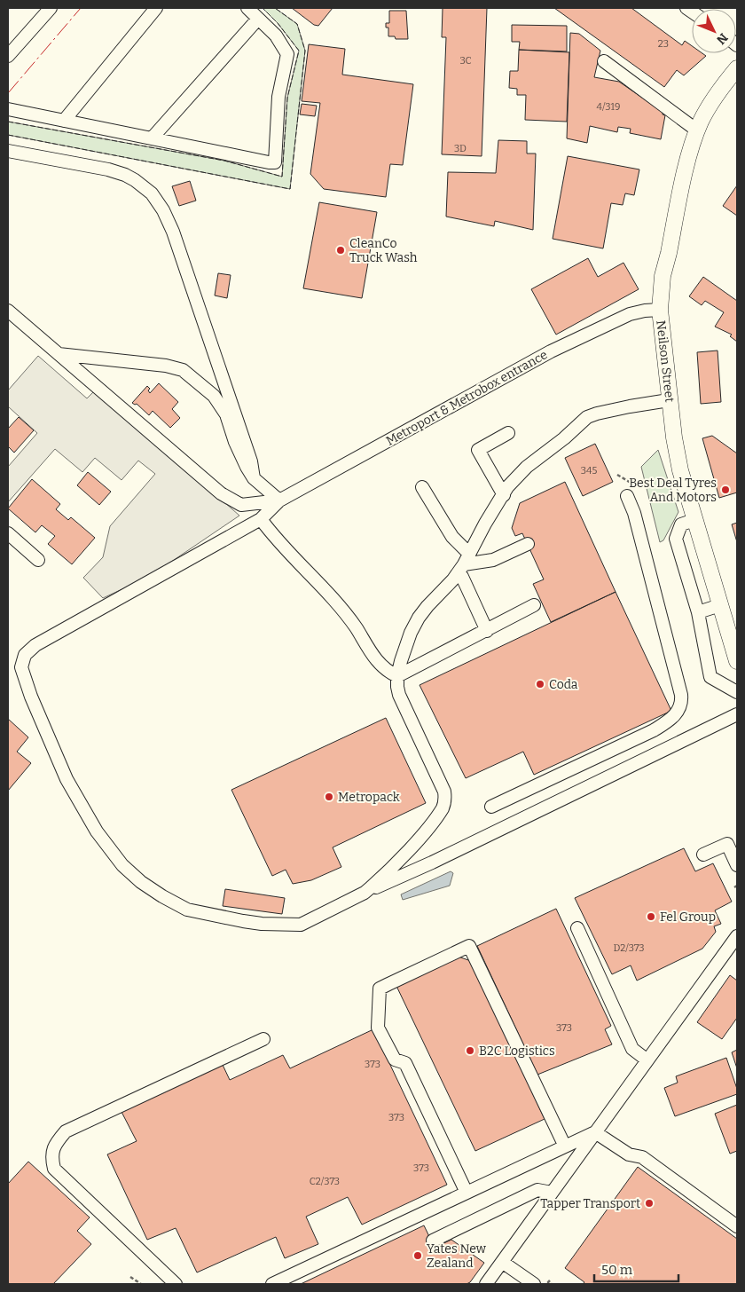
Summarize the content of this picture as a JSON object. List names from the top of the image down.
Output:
{
  "streets": {
    "main road": ["Neilson Street"],
    "street": ["Metroport & Metrobox entrance"]
  },
  "crossings": [
    ["Neilson Street", "Metroport & Metrobox entrance"]
  ],
  "places": [
    "CleanCo Truck Wash",
    "Best Deal Tyres And Motors",
    "Coda",
    "Metropack",
    "Fel Group",
    "B2C Logistics",
    "Tapper Transport",
    "Yates New Zealand"
  ],
  "house_numbers": [
    "23",
    "3C",
    "4/319",
    "3D",
    "345",
    "D2/373",
    "373",
    "373",
    "373",
    "373",
    "C2/373"
  ],
  "scale_bar": "50 m",
  "north": "bottom right"
}
